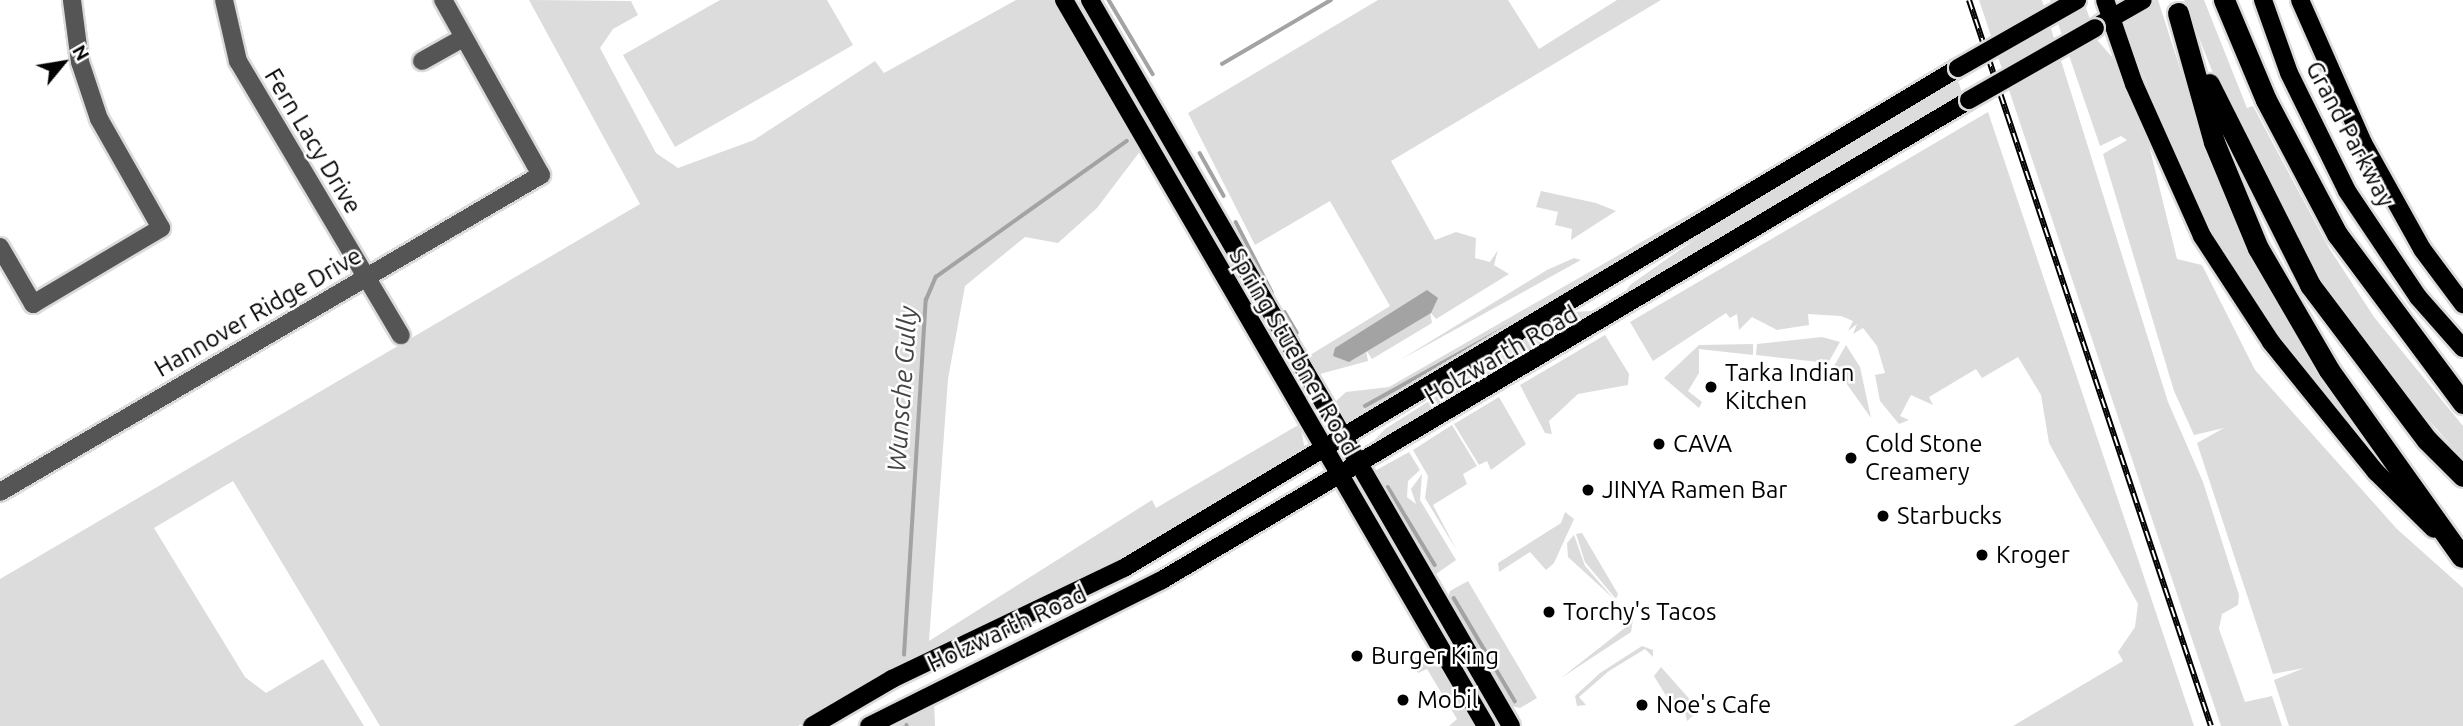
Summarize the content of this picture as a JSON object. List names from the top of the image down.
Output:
{
  "streets": {
    "main road": ["Grand Parkway", "Spring Stuebner Road", "Holzwarth Road"],
    "street": ["Fern Lacy Drive", "Hannover Ridge Drive"]
  },
  "crossings": [
    ["Fern Lacy Drive", "Hannover Ridge Drive"],
    ["Spring Stuebner Road", "Holzwarth Road"]
  ],
  "water": ["Wunsche Gully"],
  "places": [
    "Tarka Indian Kitchen",
    "CAVA",
    "Cold Stone Creamery",
    "JINYA Ramen Bar",
    "Starbucks",
    "Kroger",
    "Torchy's Tacos",
    "Burger King",
    "Mobil",
    "Noe's Cafe"
  ],
  "north": "top right"
}
